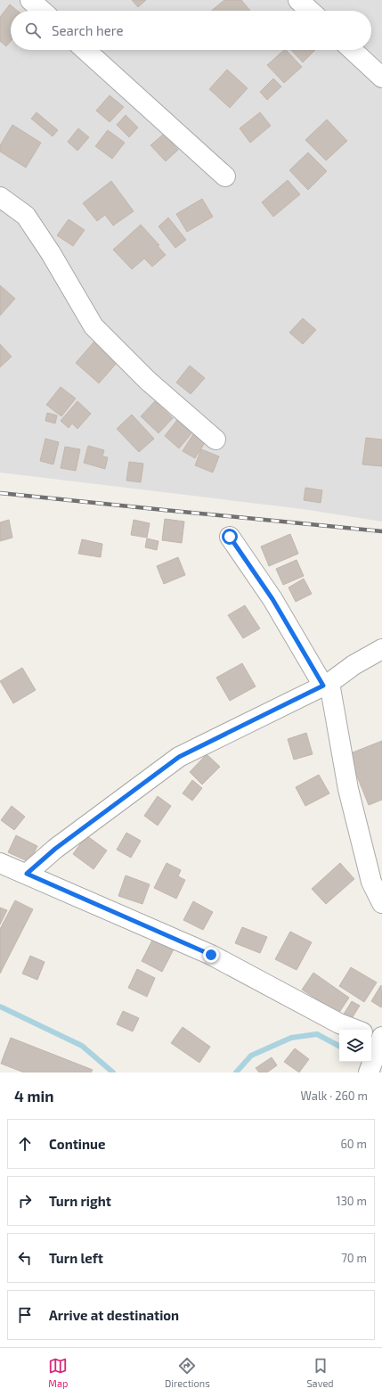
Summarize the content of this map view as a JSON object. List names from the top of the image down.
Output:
{
  "page": {
    "search": "Search here",
    "heading": ["4 min", "Walk · 260 m"],
    "list": [
      ["Continue", "60 m"],
      ["Turn right", "130 m"],
      ["Turn left", "70 m"],
      "Arrive at destination"
    ],
    "nav": ["Map", "Directions", "Saved"]
  }
}
